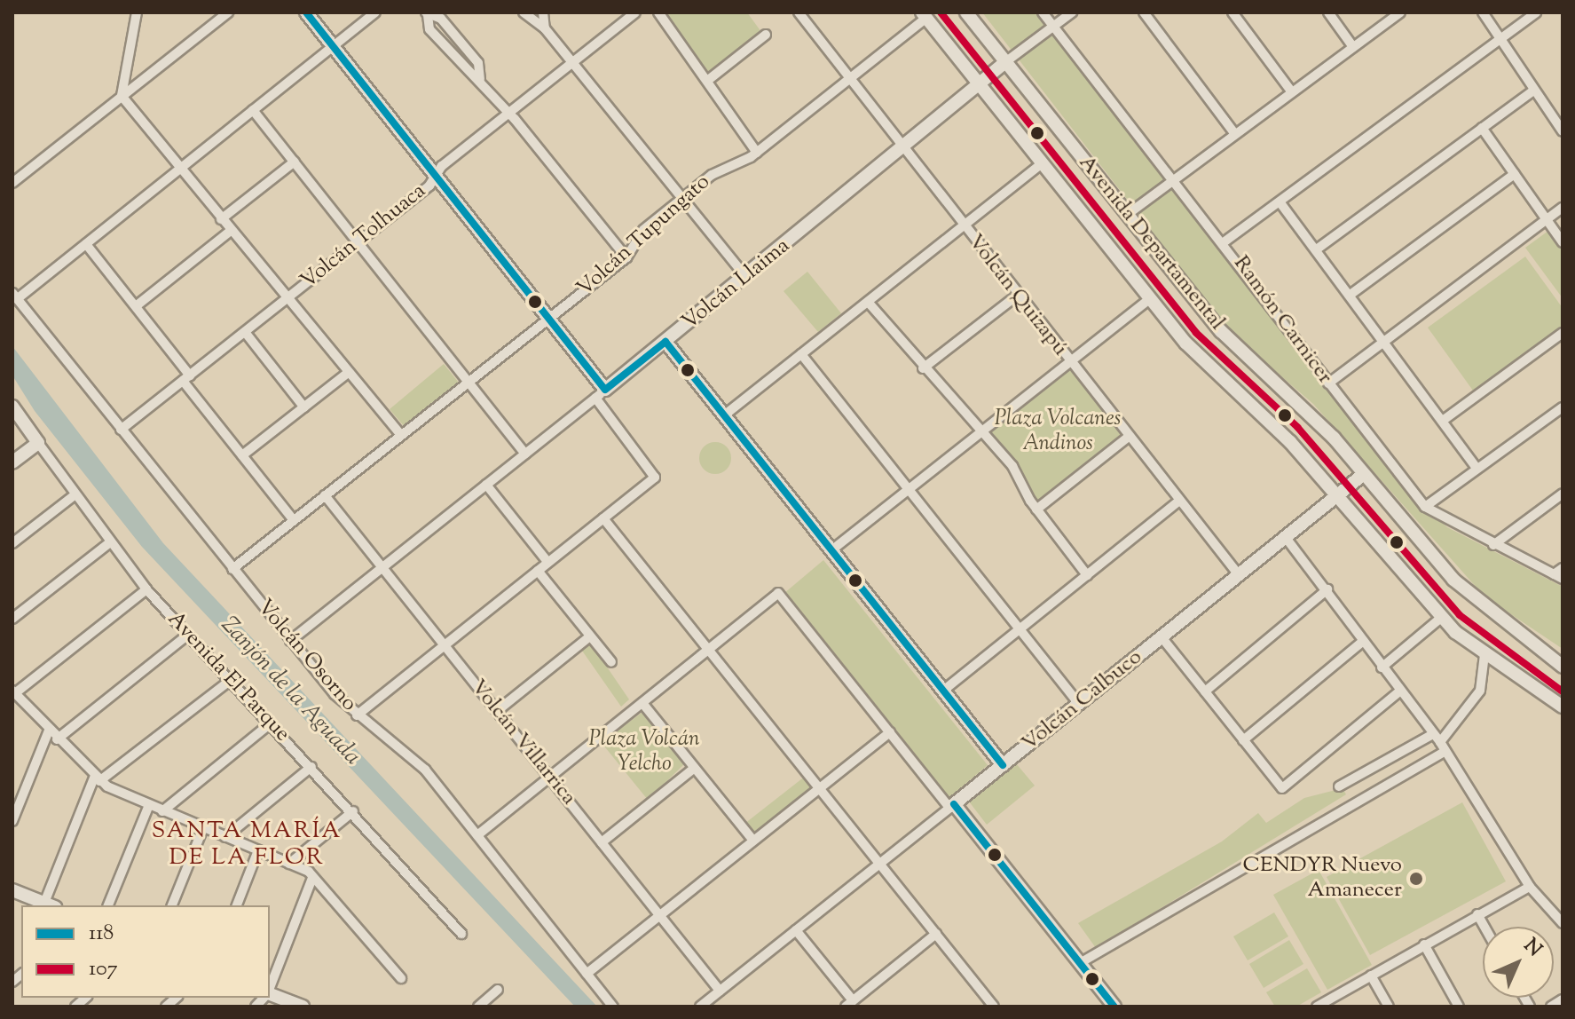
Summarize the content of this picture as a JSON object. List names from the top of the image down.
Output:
{
  "streets": {
    "street": [
      "Volcán Tupungato",
      "Volcán Tolhuaca",
      "Avenida Departamental",
      "Volcán Llaima",
      "Volcán Quizapú",
      "Ramón Carnicer",
      "Volcán Osorno",
      "Avenida El Parque",
      "Volcán Calbuco",
      "Volcán Villarrica"
    ]
  },
  "crossings": [
    ["Volcán Tupungato", "Avenida Departamental"],
    ["Volcán Tupungato", "Volcán Quizapú"],
    ["Volcán Tupungato", "Volcán Osorno"],
    ["Volcán Tupungato", "Volcán Villarrica"],
    ["Volcán Tolhuaca", "Volcán Osorno"],
    ["Avenida Departamental", "Volcán Llaima"],
    ["Avenida Departamental", "Volcán Calbuco"],
    ["Volcán Llaima", "Volcán Quizapú"],
    ["Volcán Llaima", "Volcán Osorno"],
    ["Volcán Llaima", "Volcán Villarrica"],
    ["Volcán Quizapú", "Volcán Calbuco"],
    ["Volcán Calbuco", "Volcán Villarrica"]
  ],
  "districts": ["SANTA MARÍA DE LA FLOR"],
  "water": ["Zanjón de la Aguada"],
  "parks": ["Plaza Volcanes Andinos", "Plaza Volcán Yelcho"],
  "places": ["CENDYR Nuevo Amanecer"],
  "lines": ["transit line 118", "transit line 107"],
  "legend": ["118", "107"],
  "north": "top right"
}
